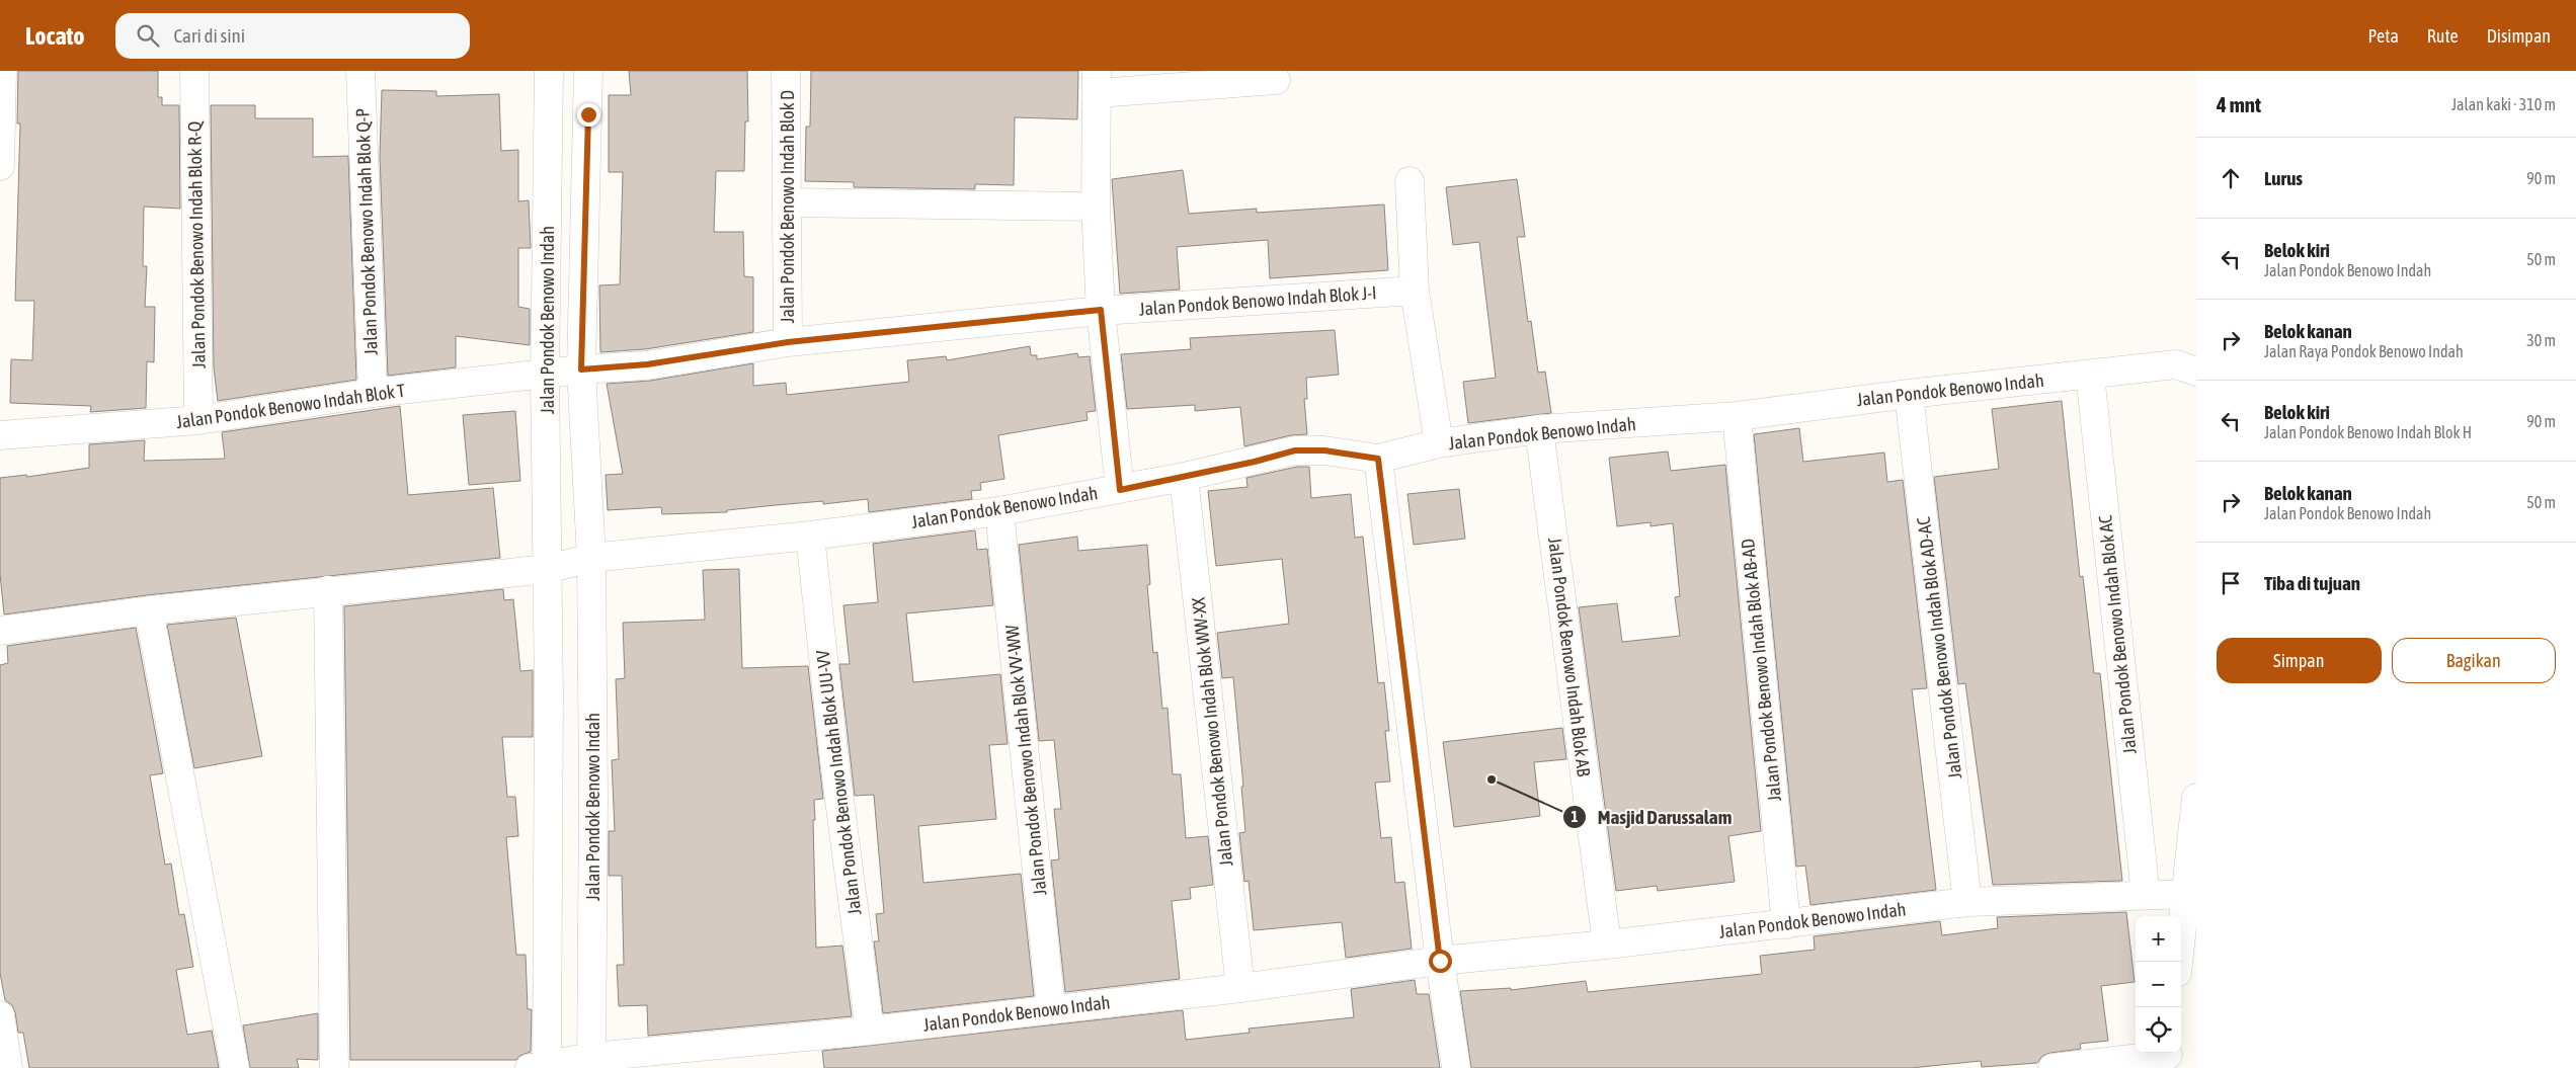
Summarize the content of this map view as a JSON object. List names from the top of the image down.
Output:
{
  "streets": {
    "street": [
      "Jalan Pondok Benowo Indah Blok D",
      "Jalan Pondok Benowo Indah Blok Q-P",
      "Jalan Pondok Benowo Indah Blok R-Q",
      "Jalan Pondok Benowo Indah Blok J-I",
      "Jalan Pondok Benowo Indah",
      "Jalan Pondok Benowo Indah Blok T",
      "Jalan Pondok Benowo Indah Blok AC",
      "Jalan Pondok Benowo Indah Blok AD-AC",
      "Jalan Pondok Benowo Indah Blok AB",
      "Jalan Pondok Benowo Indah Blok AB-AD",
      "Jalan Pondok Benowo Indah Blok WW-XX",
      "Jalan Pondok Benowo Indah Blok VV-WW",
      "Jalan Pondok Benowo Indah Blok UU-VV"
    ]
  },
  "crossings": [
    ["Jalan Pondok Benowo Indah Blok D", "Jalan Pondok Benowo Indah Blok J-I"],
    ["Jalan Pondok Benowo Indah Blok D", "Jalan Pondok Benowo Indah Blok T"],
    ["Jalan Pondok Benowo Indah Blok Q-P", "Jalan Pondok Benowo Indah Blok T"],
    ["Jalan Pondok Benowo Indah Blok R-Q", "Jalan Pondok Benowo Indah Blok T"],
    ["Jalan Pondok Benowo Indah Blok J-I", "Jalan Pondok Benowo Indah Blok T"],
    ["Jalan Pondok Benowo Indah", "Jalan Pondok Benowo Indah Blok T"],
    ["Jalan Pondok Benowo Indah", "Jalan Pondok Benowo Indah Blok AC"],
    ["Jalan Pondok Benowo Indah", "Jalan Pondok Benowo Indah Blok AD-AC"],
    ["Jalan Pondok Benowo Indah", "Jalan Pondok Benowo Indah Blok AB"],
    ["Jalan Pondok Benowo Indah", "Jalan Pondok Benowo Indah Blok AB-AD"],
    ["Jalan Pondok Benowo Indah", "Jalan Pondok Benowo Indah Blok WW-XX"],
    ["Jalan Pondok Benowo Indah", "Jalan Pondok Benowo Indah Blok VV-WW"],
    ["Jalan Pondok Benowo Indah", "Jalan Pondok Benowo Indah Blok UU-VV"]
  ],
  "places": ["Masjid Darussalam"],
  "page": {
    "header": "Locato",
    "search": "Cari di sini",
    "nav": ["Peta", "Rute", "Disimpan"],
    "heading": ["4 mnt", "Jalan kaki · 310 m"],
    "list": [
      ["Lurus", "90 m"],
      ["Belok kiri", "Jalan Pondok Benowo Indah", "50 m"],
      ["Belok kanan", "Jalan Raya Pondok Benowo Indah", "30 m"],
      ["Belok kiri", "Jalan Pondok Benowo Indah Blok H", "90 m"],
      ["Belok kanan", "Jalan Pondok Benowo Indah", "50 m"],
      "Tiba di tujuan"
    ],
    "buttons": ["Simpan", "Bagikan"],
    "map_buttons": ["+", "−"]
  }
}
